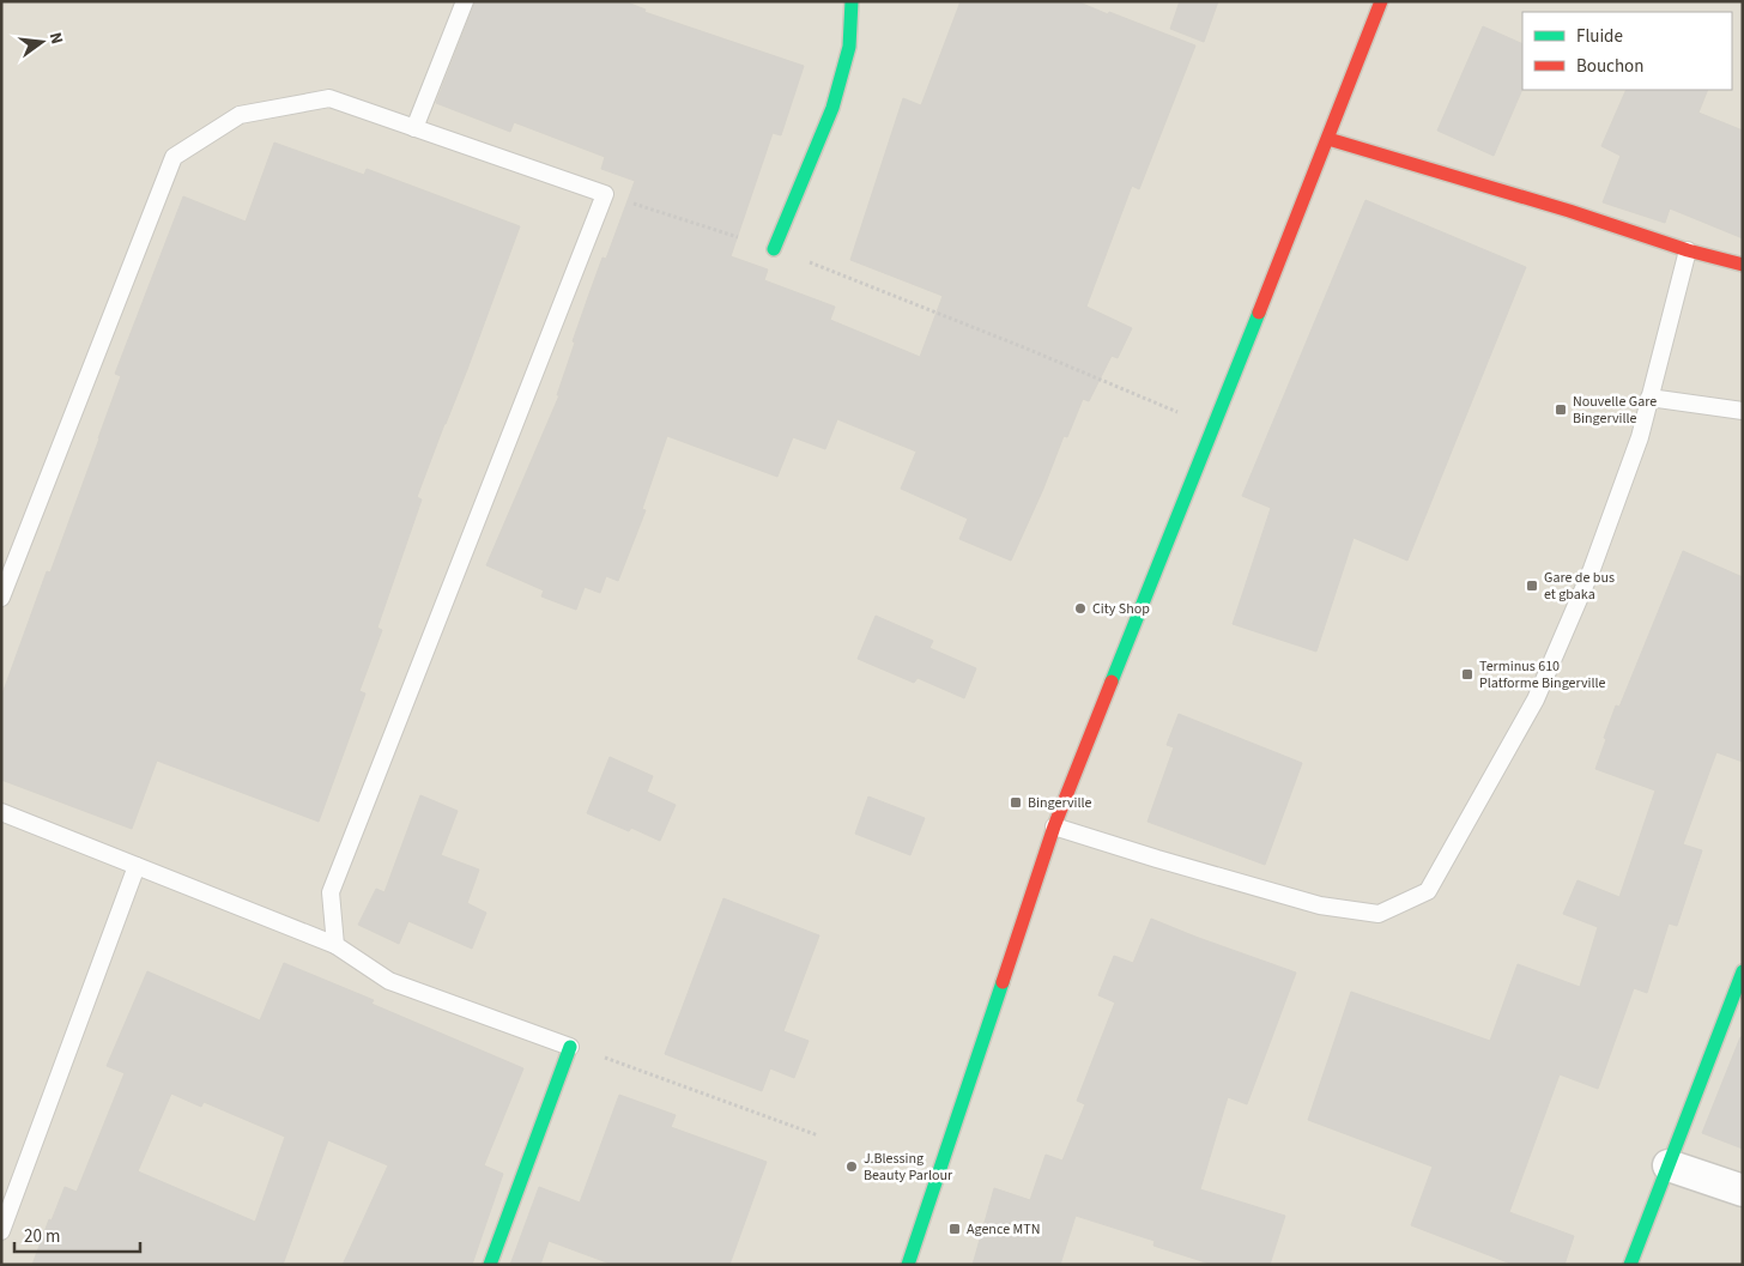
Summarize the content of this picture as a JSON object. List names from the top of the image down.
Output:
{
  "places": {
    "transit": [
      "Nouvelle Gare Bingerville",
      "Gare de bus et gbaka",
      "Terminus 610 Platforme Bingerville",
      "Bingerville",
      "Agence MTN"
    ],
    "other": ["City Shop", "J.Blessing Beauty Parlour"]
  },
  "legend": ["Fluide", "Bouchon"],
  "scale_bar": "20 m",
  "north": "right"
}
